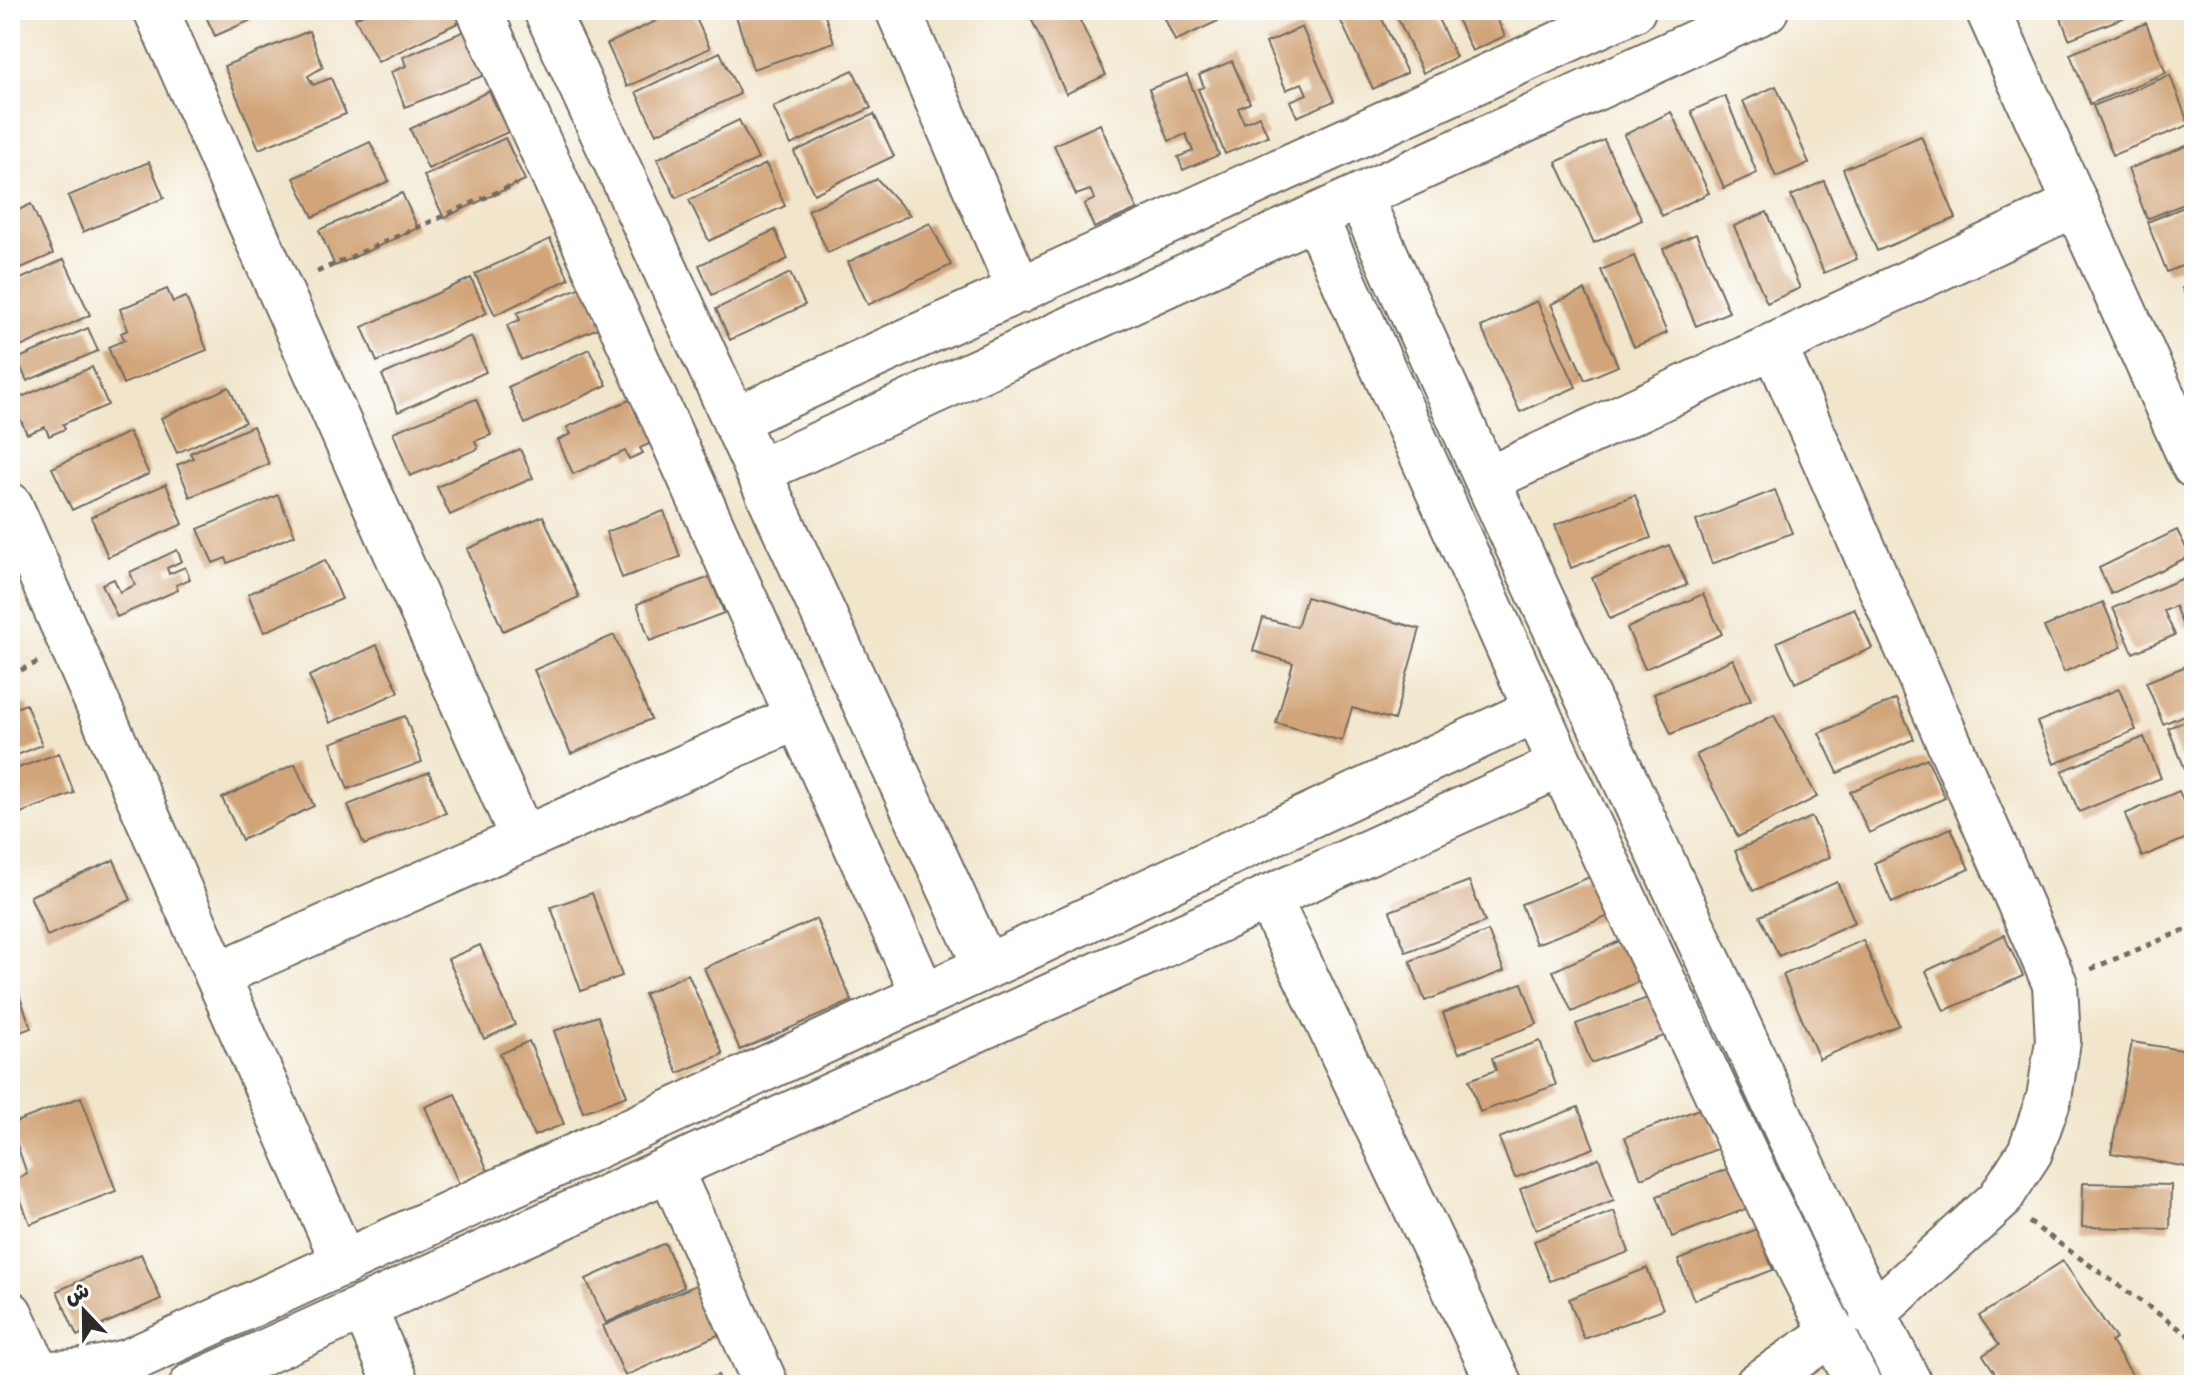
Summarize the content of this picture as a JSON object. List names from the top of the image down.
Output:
{
  "north": "top"
}
